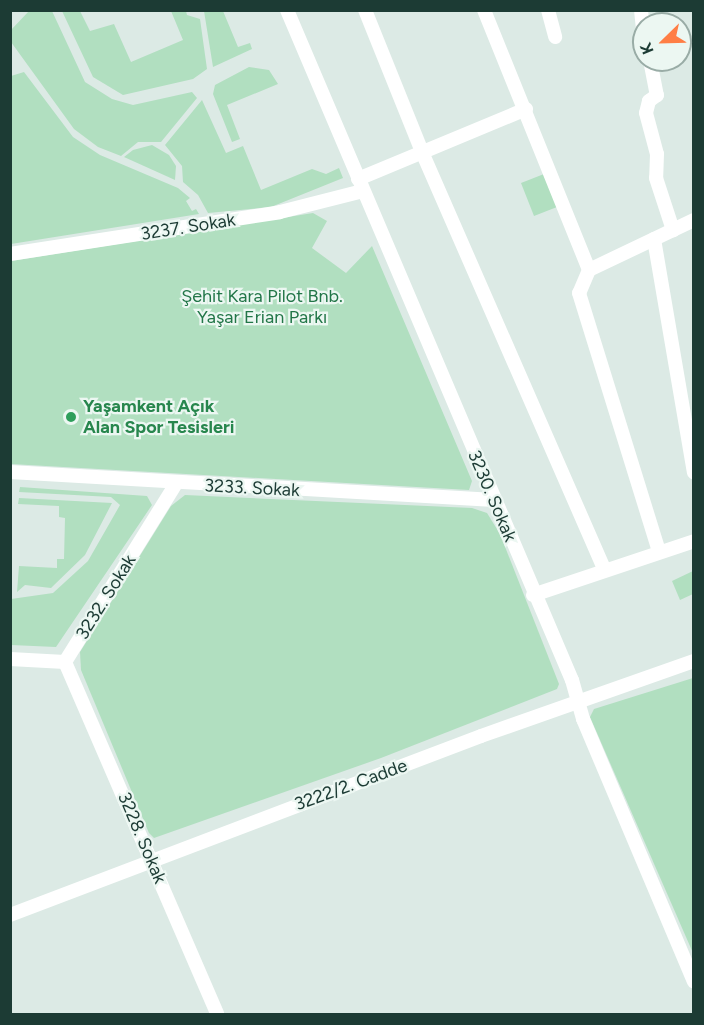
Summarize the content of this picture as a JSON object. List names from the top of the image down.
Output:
{
  "streets": {
    "street": [
      "3237. Sokak",
      "3233. Sokak",
      "3230. Sokak",
      "3232. Sokak",
      "3222/2. Cadde",
      "3228. Sokak"
    ]
  },
  "crossings": [
    ["3237. Sokak", "3230. Sokak"],
    ["3233. Sokak", "3230. Sokak"],
    ["3233. Sokak", "3232. Sokak"],
    ["3230. Sokak", "3222/2. Cadde"],
    ["3232. Sokak", "3228. Sokak"],
    ["3222/2. Cadde", "3228. Sokak"]
  ],
  "parks": ["Şehit Kara Pilot Bnb. Yaşar Erian Parkı"],
  "places": ["Yaşamkent Açık Alan Spor Tesisleri"],
  "north": "bottom left"
}
